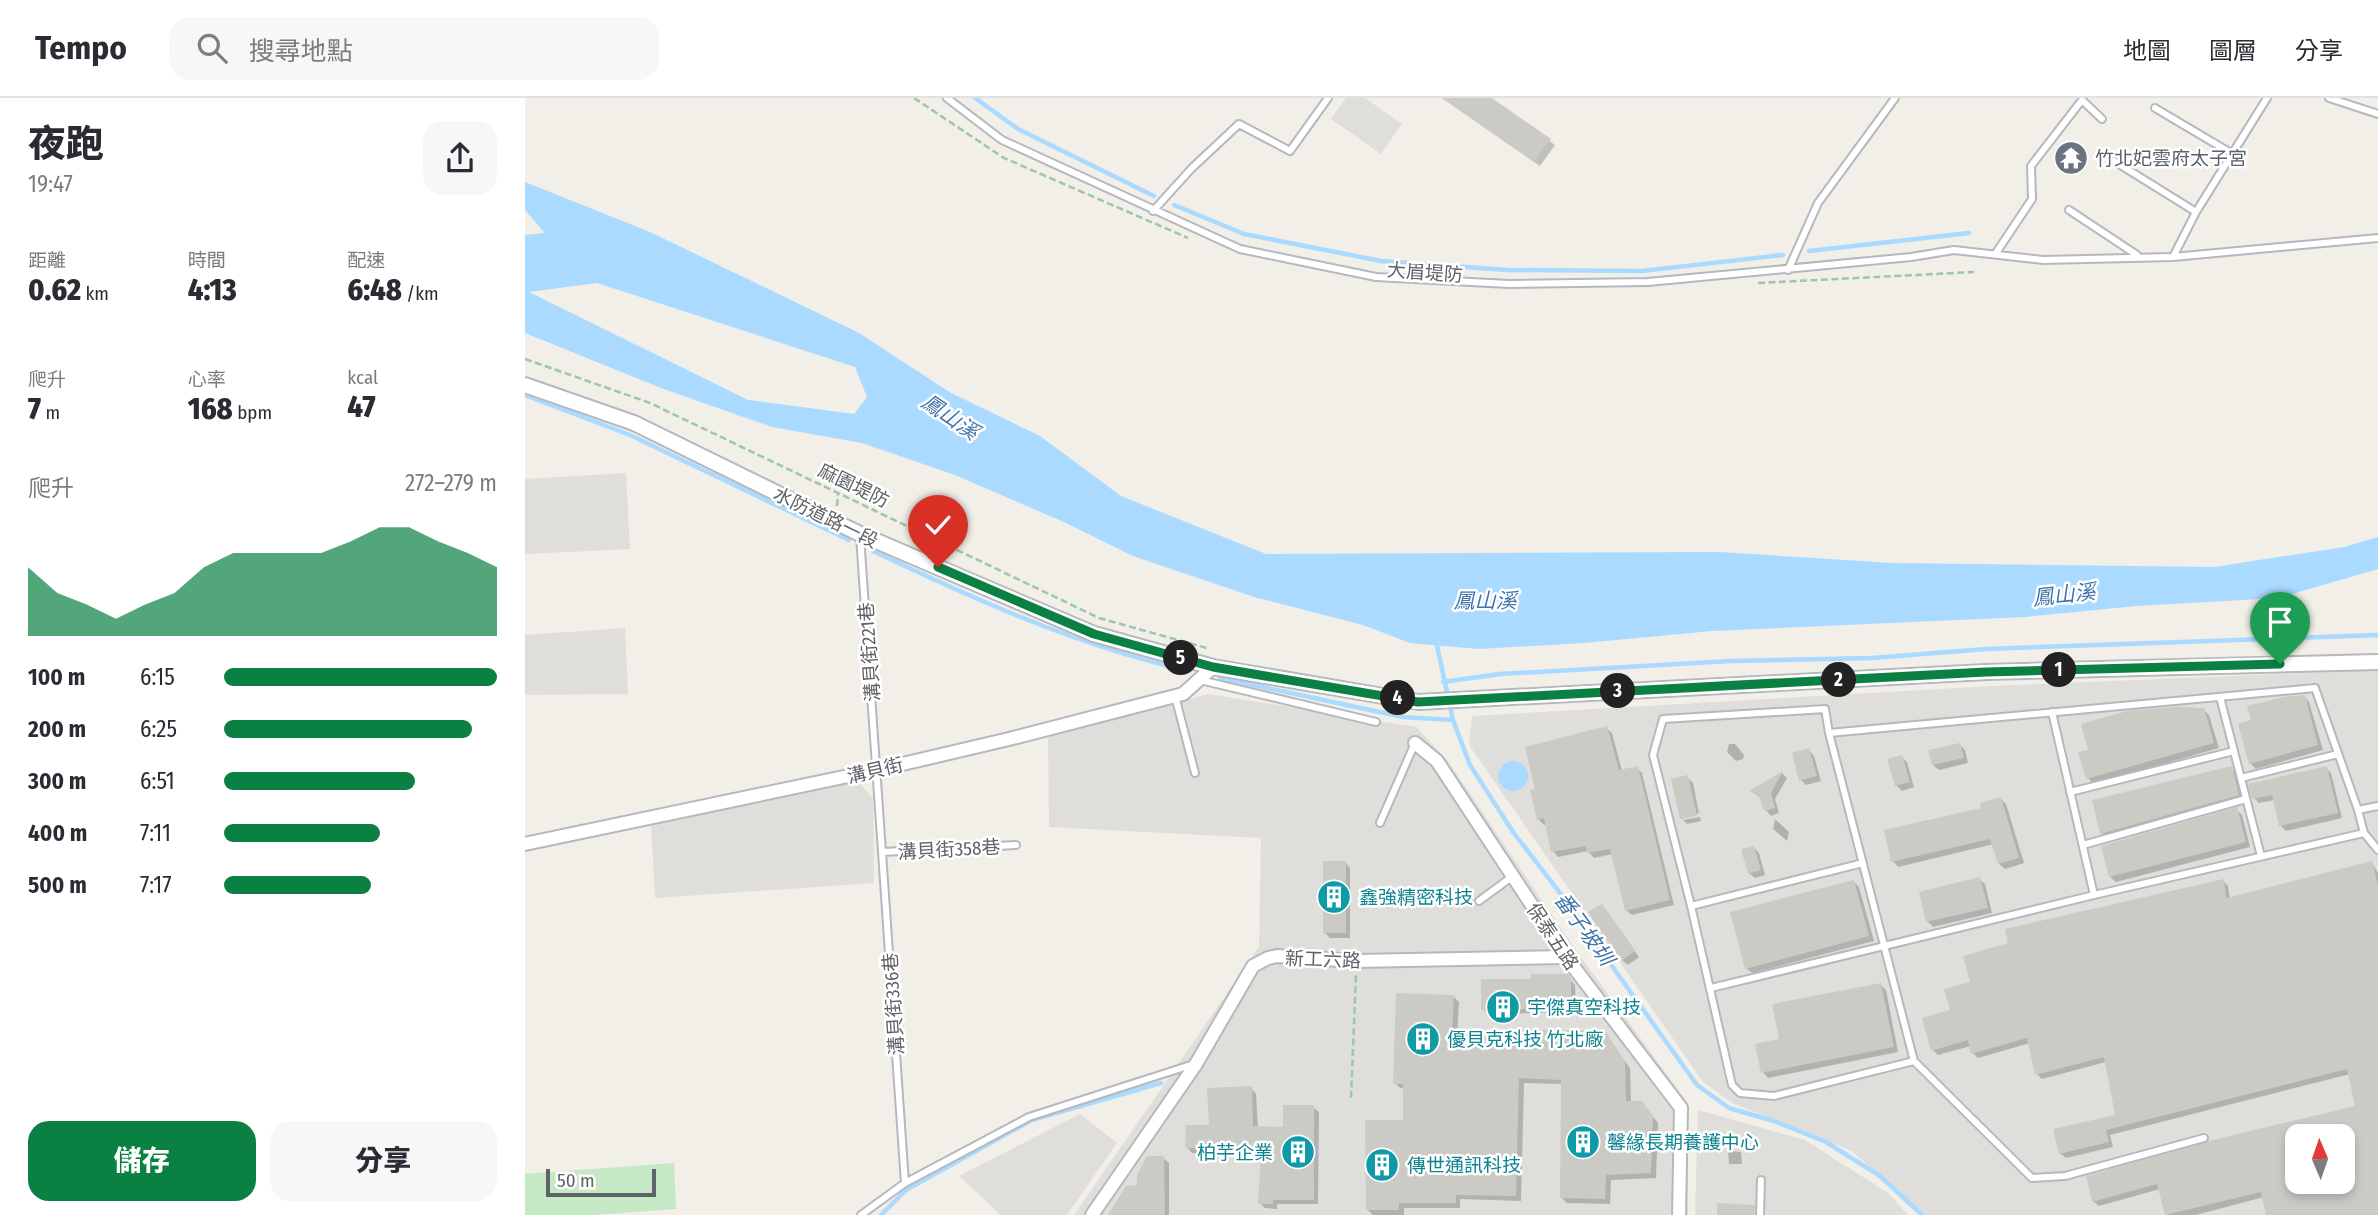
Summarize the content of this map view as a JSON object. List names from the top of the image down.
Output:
{
  "streets": {
    "street": [
      "水防道路一段",
      "溝貝街",
      "保泰五路",
      "新工六路"
    ],
    "lane": ["溝貝街221巷", "溝貝街358巷", "溝貝街336巷"],
    "path": ["麻園堤防"]
  },
  "crossings": [
    ["水防道路一段", "溝貝街221巷"],
    ["水防道路一段", "溝貝街"],
    ["溝貝街221巷", "溝貝街"],
    ["溝貝街221巷", "溝貝街336巷"],
    ["溝貝街", "溝貝街336巷"],
    ["溝貝街358巷", "溝貝街336巷"],
    ["保泰五路", "新工六路"]
  ],
  "water": ["鳳山溪", "番子坡圳"],
  "places": {
    "temple": ["竹北妃雲府太子宮"],
    "building": [
      "鑫強精密科技",
      "宇傑真空科技",
      "優貝克科技 竹北廠",
      "馨緣長期養護中心",
      "柏芋企業",
      "傳世通訊科技"
    ]
  },
  "scale_bar": "50 m",
  "north": "top",
  "page": {
    "header": "Tempo",
    "search": "搜尋地點",
    "nav": ["地圖", "圖層", "分享"],
    "heading": ["夜跑", "19:47"],
    "stats": [
      ["距離", "0.62 km"],
      ["時間", "4:13"],
      ["配速", "6:48 /km"],
      ["爬升", "7 m"],
      ["心率", "168 bpm"],
      ["kcal", "47"]
    ],
    "chart": ["爬升", "272–279 m"],
    "pins": [
      "5",
      "1",
      "2",
      "3",
      "4"
    ],
    "list": [
      {
        "name": "100 m",
        "note": "6:15"
      },
      {
        "name": "200 m",
        "note": "6:25"
      },
      {
        "name": "300 m",
        "note": "6:51"
      },
      {
        "name": "400 m",
        "note": "7:11"
      },
      {
        "name": "500 m",
        "note": "7:17"
      }
    ],
    "buttons": ["儲存", "分享"],
    "scale": "50 m"
  }
}
